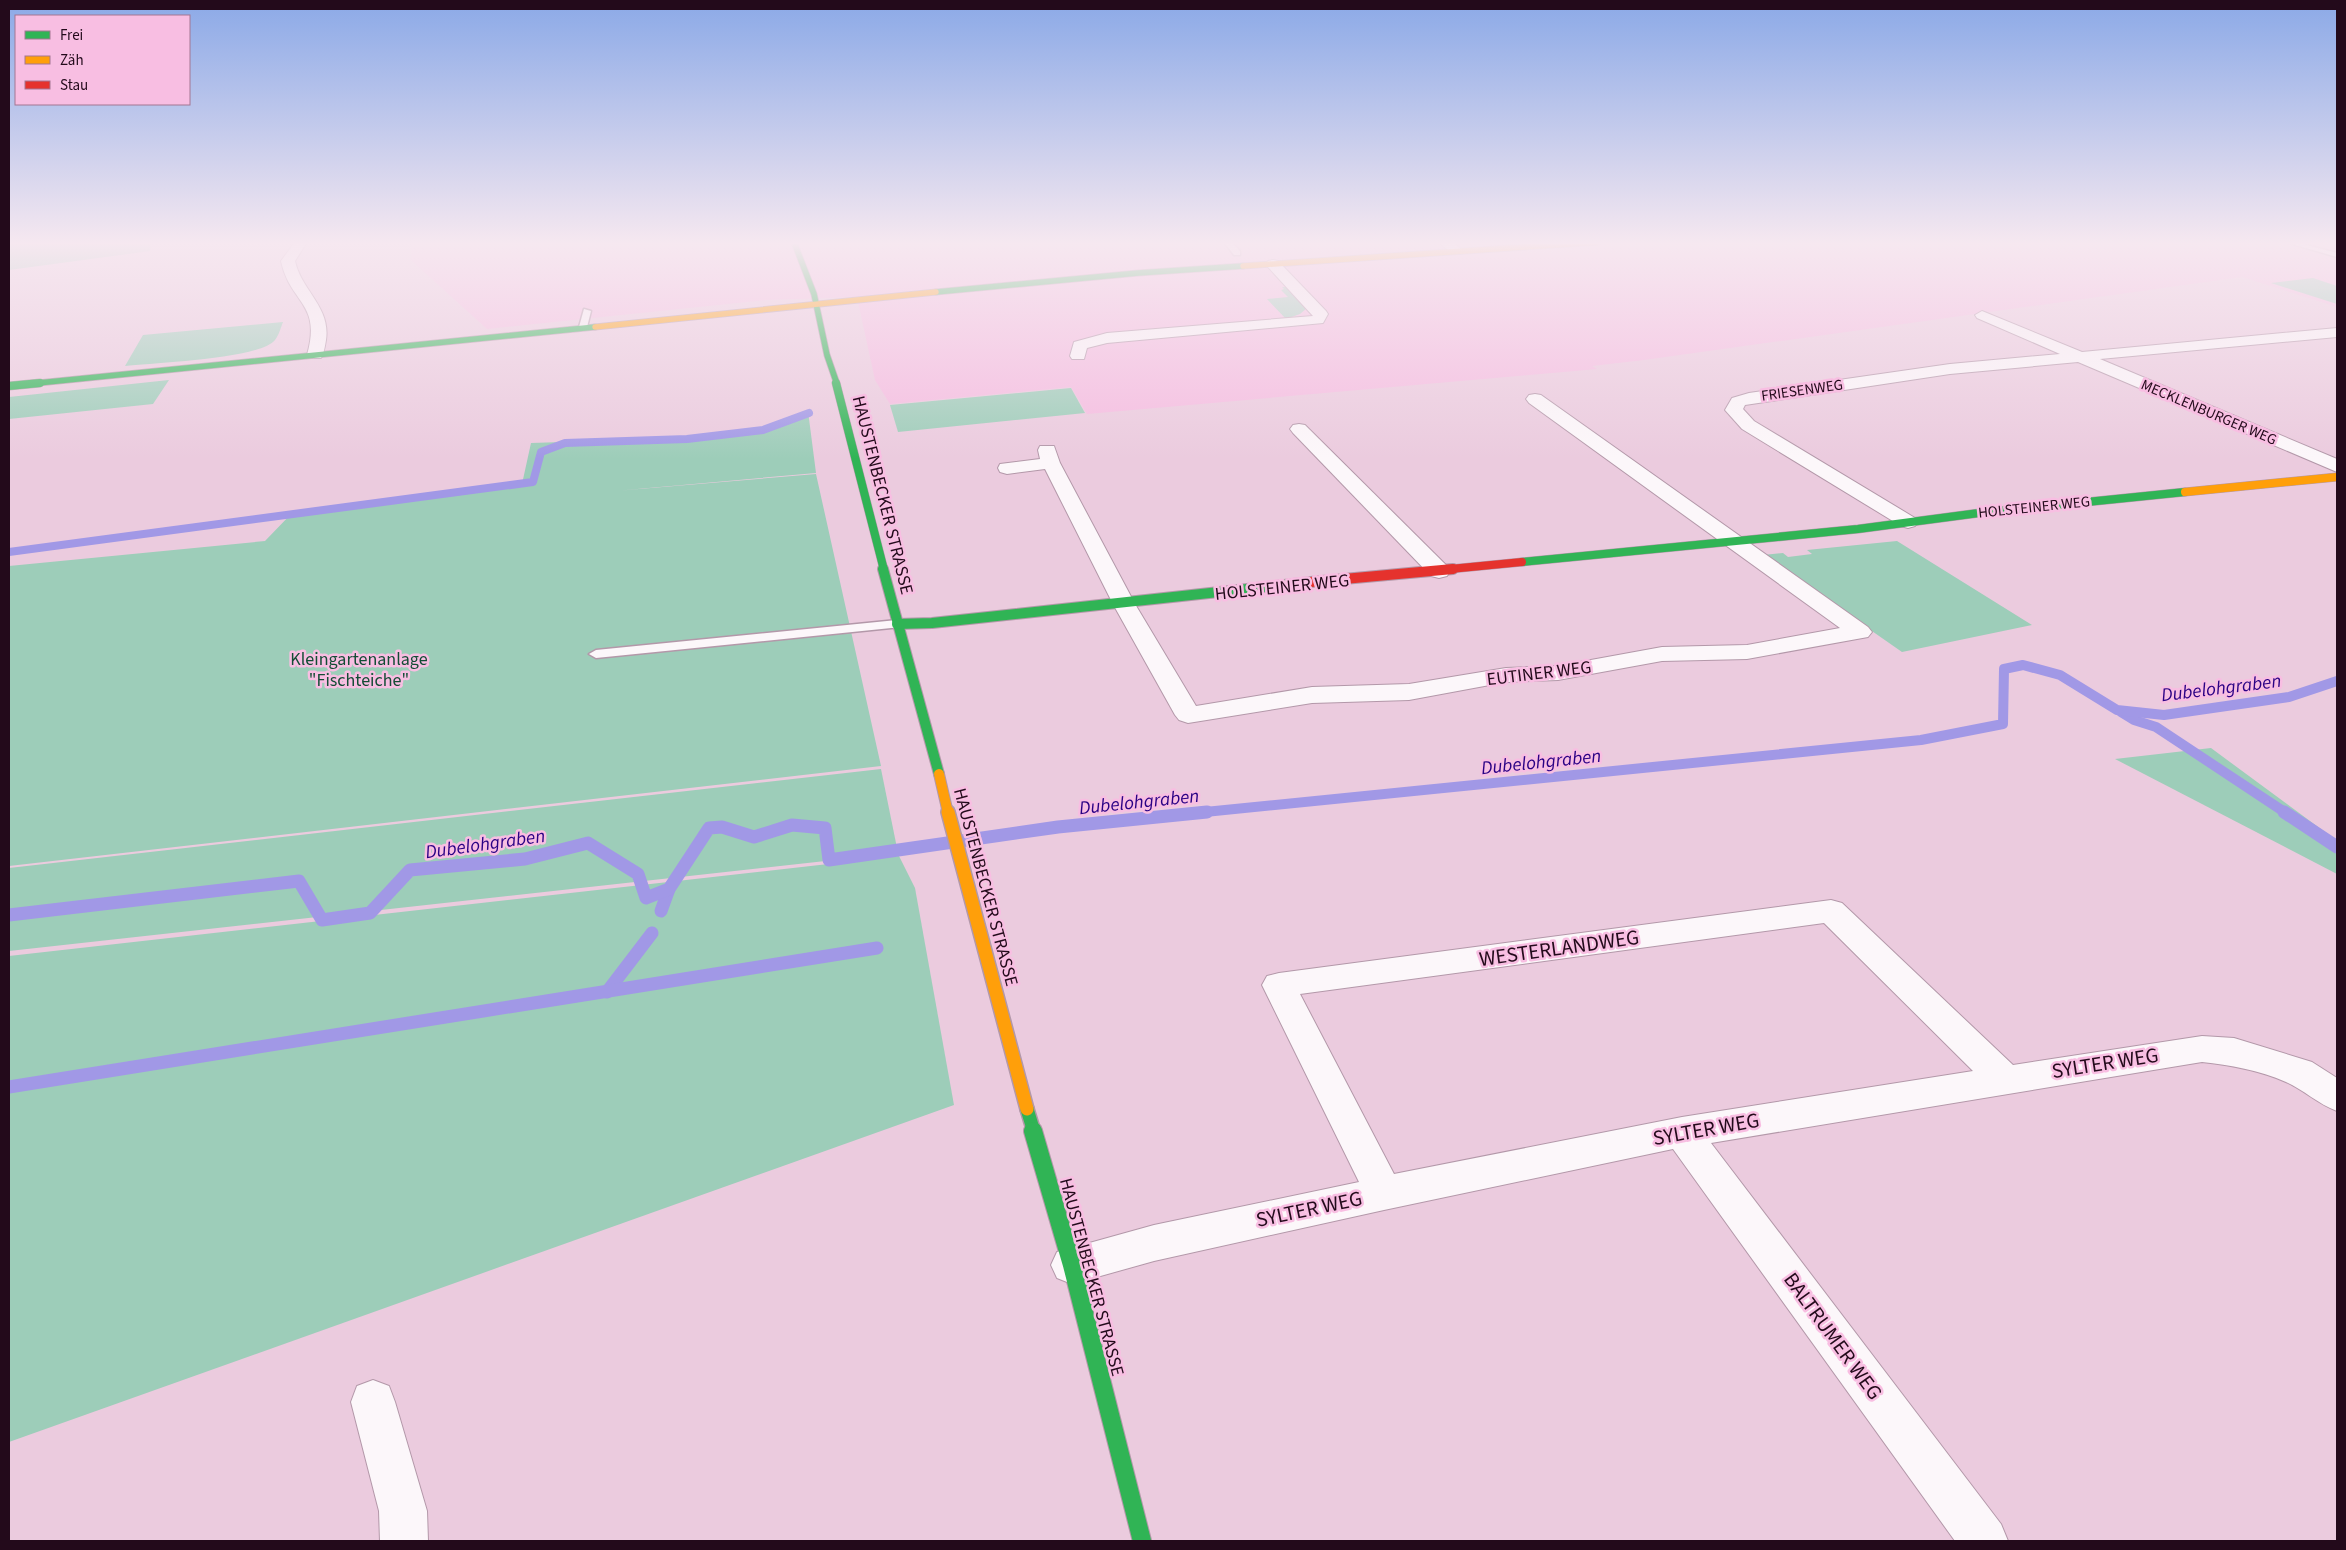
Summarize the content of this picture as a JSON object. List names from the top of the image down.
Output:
{
  "streets": {
    "street": [
      "FRIESENWEG",
      "MECKLENBURGER WEG",
      "HAUSTENBECKER STRASSE",
      "HOLSTEINER WEG",
      "EUTINER WEG",
      "WESTERLANDWEG",
      "SYLTER WEG",
      "BALTRUMER WEG"
    ]
  },
  "crossings": [
    ["FRIESENWEG", "MECKLENBURGER WEG"],
    ["FRIESENWEG", "HOLSTEINER WEG"],
    ["HAUSTENBECKER STRASSE", "HOLSTEINER WEG"],
    ["HAUSTENBECKER STRASSE", "SYLTER WEG"],
    ["HOLSTEINER WEG", "EUTINER WEG"],
    ["WESTERLANDWEG", "SYLTER WEG"],
    ["SYLTER WEG", "BALTRUMER WEG"]
  ],
  "water": ["Dubelohgraben"],
  "parks": ["Kleingartenanlage \"Fischteiche\""],
  "legend": ["Frei", "Zäh", "Stau"]
}
